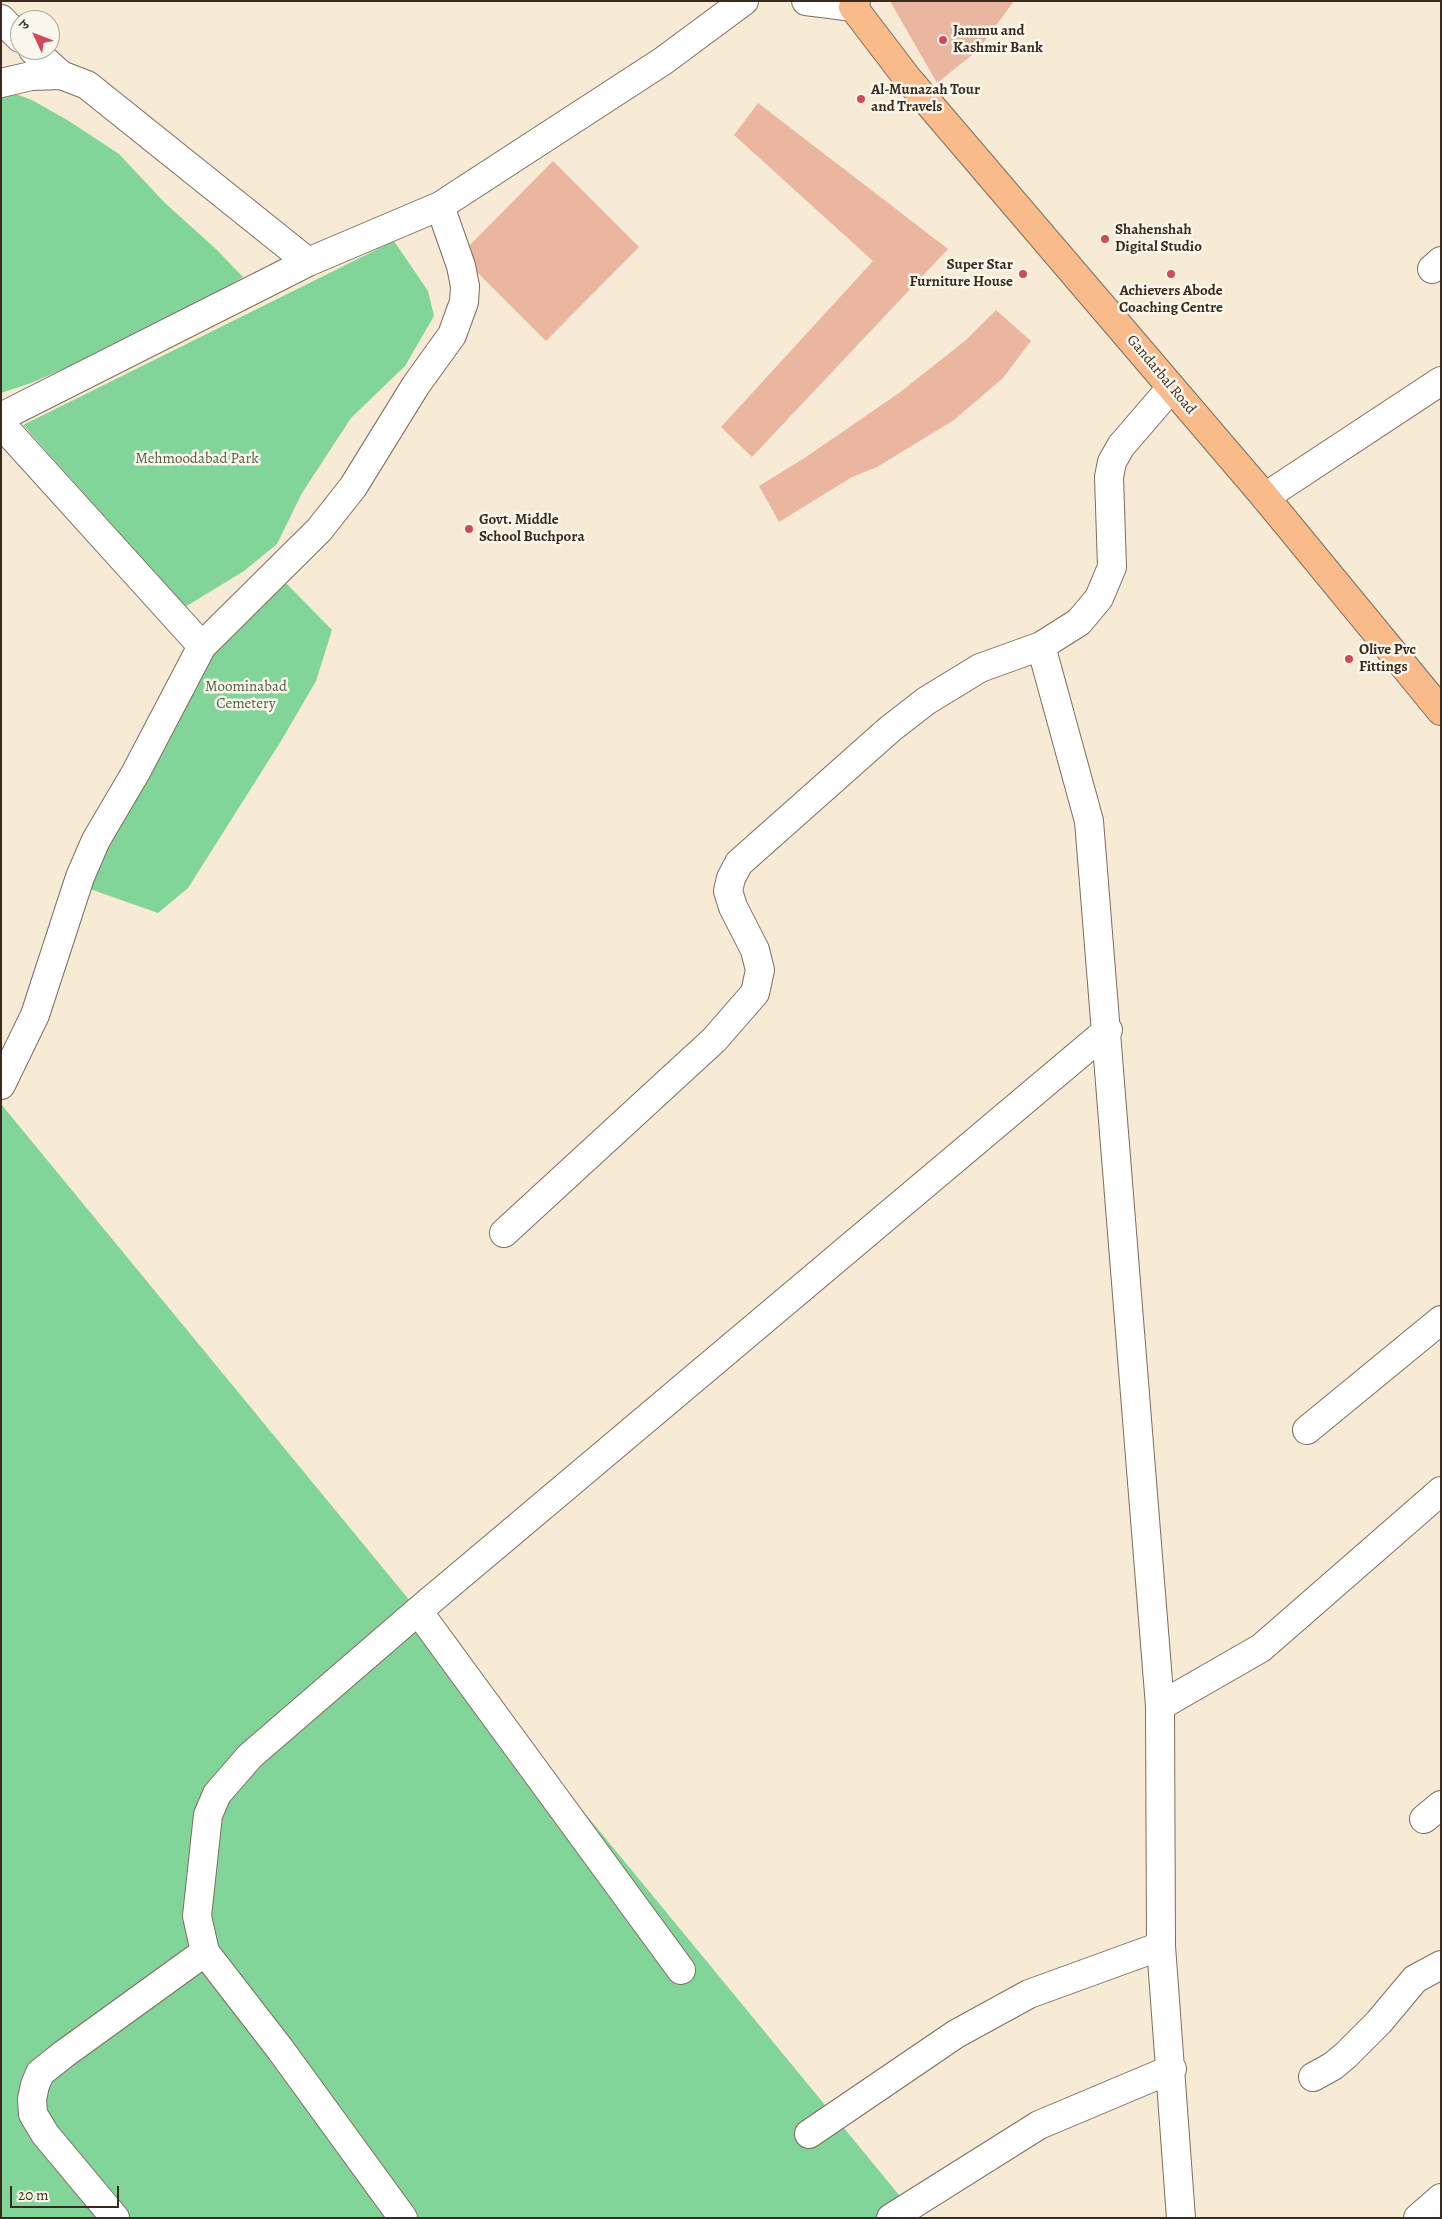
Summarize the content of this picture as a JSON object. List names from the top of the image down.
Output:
{
  "streets": {
    "main road": ["Gandarbal Road"]
  },
  "parks": ["Mehmoodabad Park", "Moominabad Cemetery"],
  "places": [
    "Jammu and Kashmir Bank",
    "Al-Munazah Tour and Travels",
    "Shahenshah Digital Studio",
    "Super Star Furniture House",
    "Achievers Abode Coaching Centre",
    "Govt. Middle School Buchpora",
    "Olive Pvc Fittings"
  ],
  "scale_bar": "20 m",
  "north": "top left"
}
